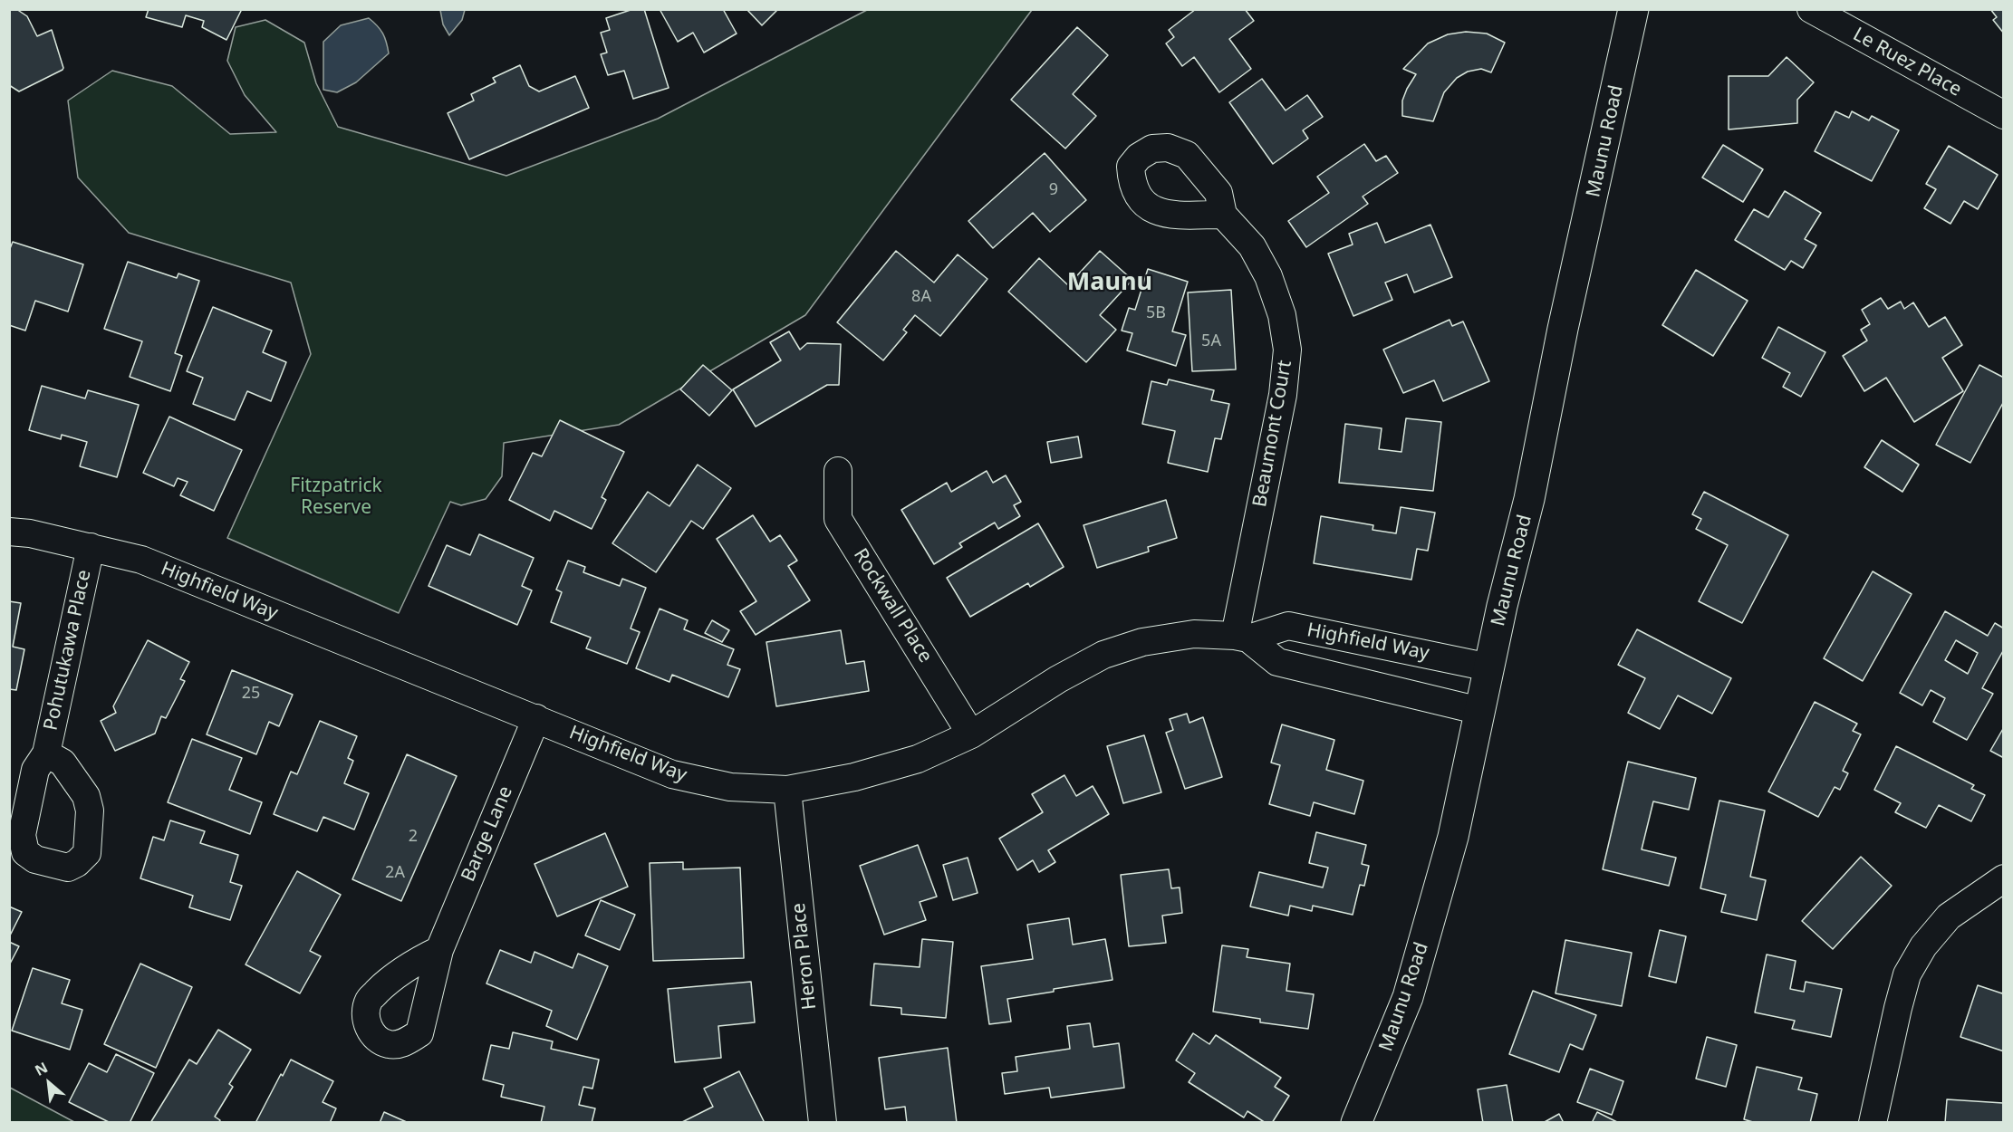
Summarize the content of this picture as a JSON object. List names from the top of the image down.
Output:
{
  "streets": {
    "main road": ["Maunu Road"],
    "street": [
      "Le Ruez Place",
      "Beaumont Court",
      "Highfield Way",
      "Rockwall Place",
      "Pohutukawa Place",
      "Barge Lane",
      "Heron Place"
    ]
  },
  "crossings": [
    ["Maunu Road", "Highfield Way"],
    ["Beaumont Court", "Highfield Way"],
    ["Highfield Way", "Rockwall Place"],
    ["Highfield Way", "Pohutukawa Place"],
    ["Highfield Way", "Barge Lane"],
    ["Highfield Way", "Heron Place"]
  ],
  "districts": ["Maunu"],
  "parks": ["Fitzpatrick Reserve"],
  "house_numbers": [
    "9",
    "8A",
    "5B",
    "5A",
    "25",
    "2",
    "2A"
  ],
  "north": "top left"
}
